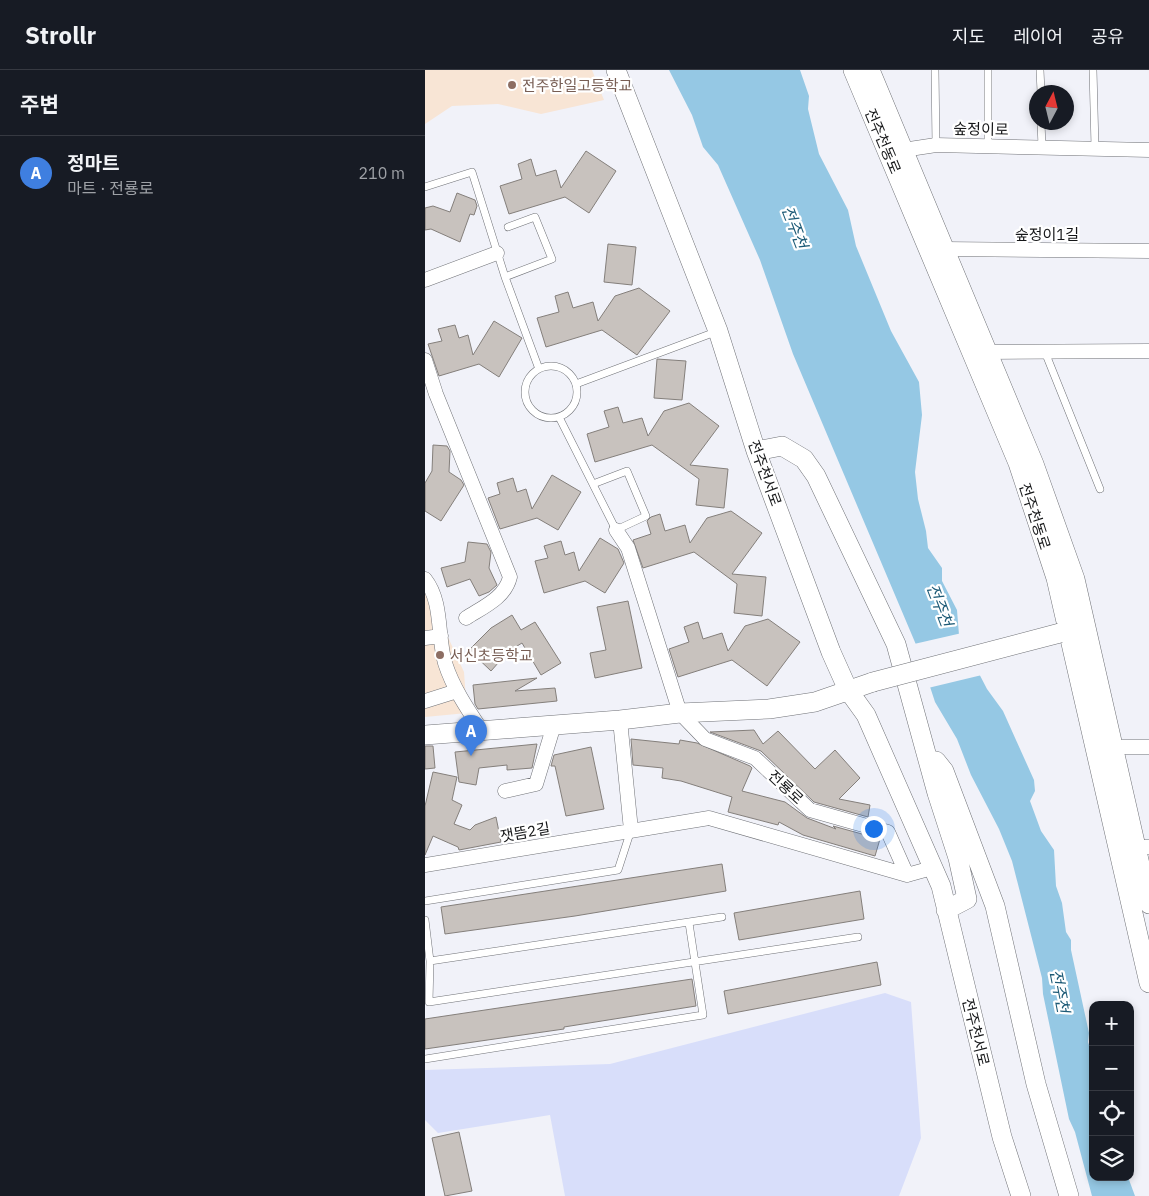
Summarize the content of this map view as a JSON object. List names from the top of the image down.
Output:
{
  "streets": {
    "street": [
      "숲정이로",
      "전주천동로",
      "숲정이1길",
      "전주천서로",
      "전룡로",
      "잿뜸2길"
    ]
  },
  "crossings": [
    ["숲정이로", "전주천동로"],
    ["전주천동로", "숲정이1길"]
  ],
  "water": ["전주천"],
  "places": ["전주한일고등학교", "서신초등학교"],
  "north": "top",
  "page": {
    "header": "Strollr",
    "nav": ["지도", "레이어", "공유"],
    "heading": "주변",
    "list": [
      {
        "mark": "A",
        "name": "정마트",
        "note": "마트 · 전룡로",
        "value": "210 m"
      }
    ],
    "pins": "A",
    "map_buttons": ["+", "−"]
  }
}
